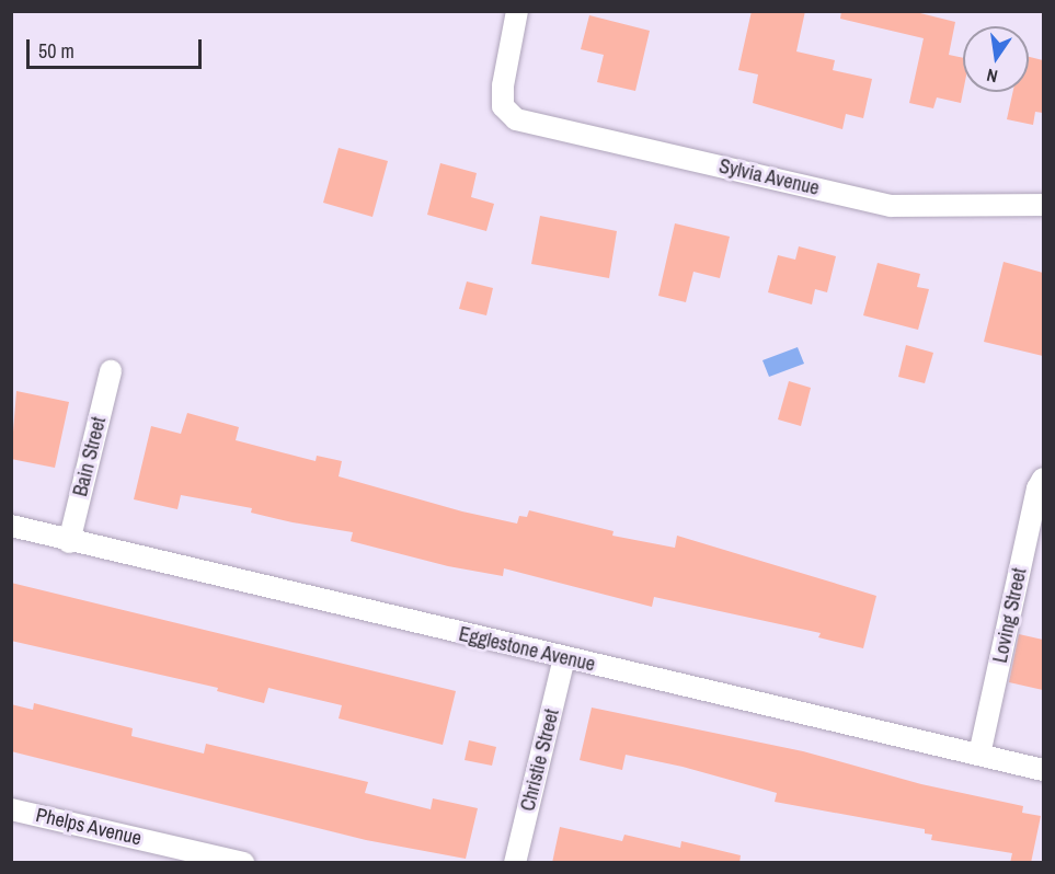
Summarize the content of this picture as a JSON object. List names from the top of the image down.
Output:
{
  "streets": {
    "street": [
      "Sylvia Avenue",
      "Bain Street",
      "Loving Street",
      "Egglestone Avenue",
      "Christie Street",
      "Phelps Avenue"
    ]
  },
  "crossings": [
    ["Bain Street", "Egglestone Avenue"],
    ["Loving Street", "Egglestone Avenue"],
    ["Egglestone Avenue", "Christie Street"]
  ],
  "scale_bar": "50 m",
  "north": "bottom"
}
